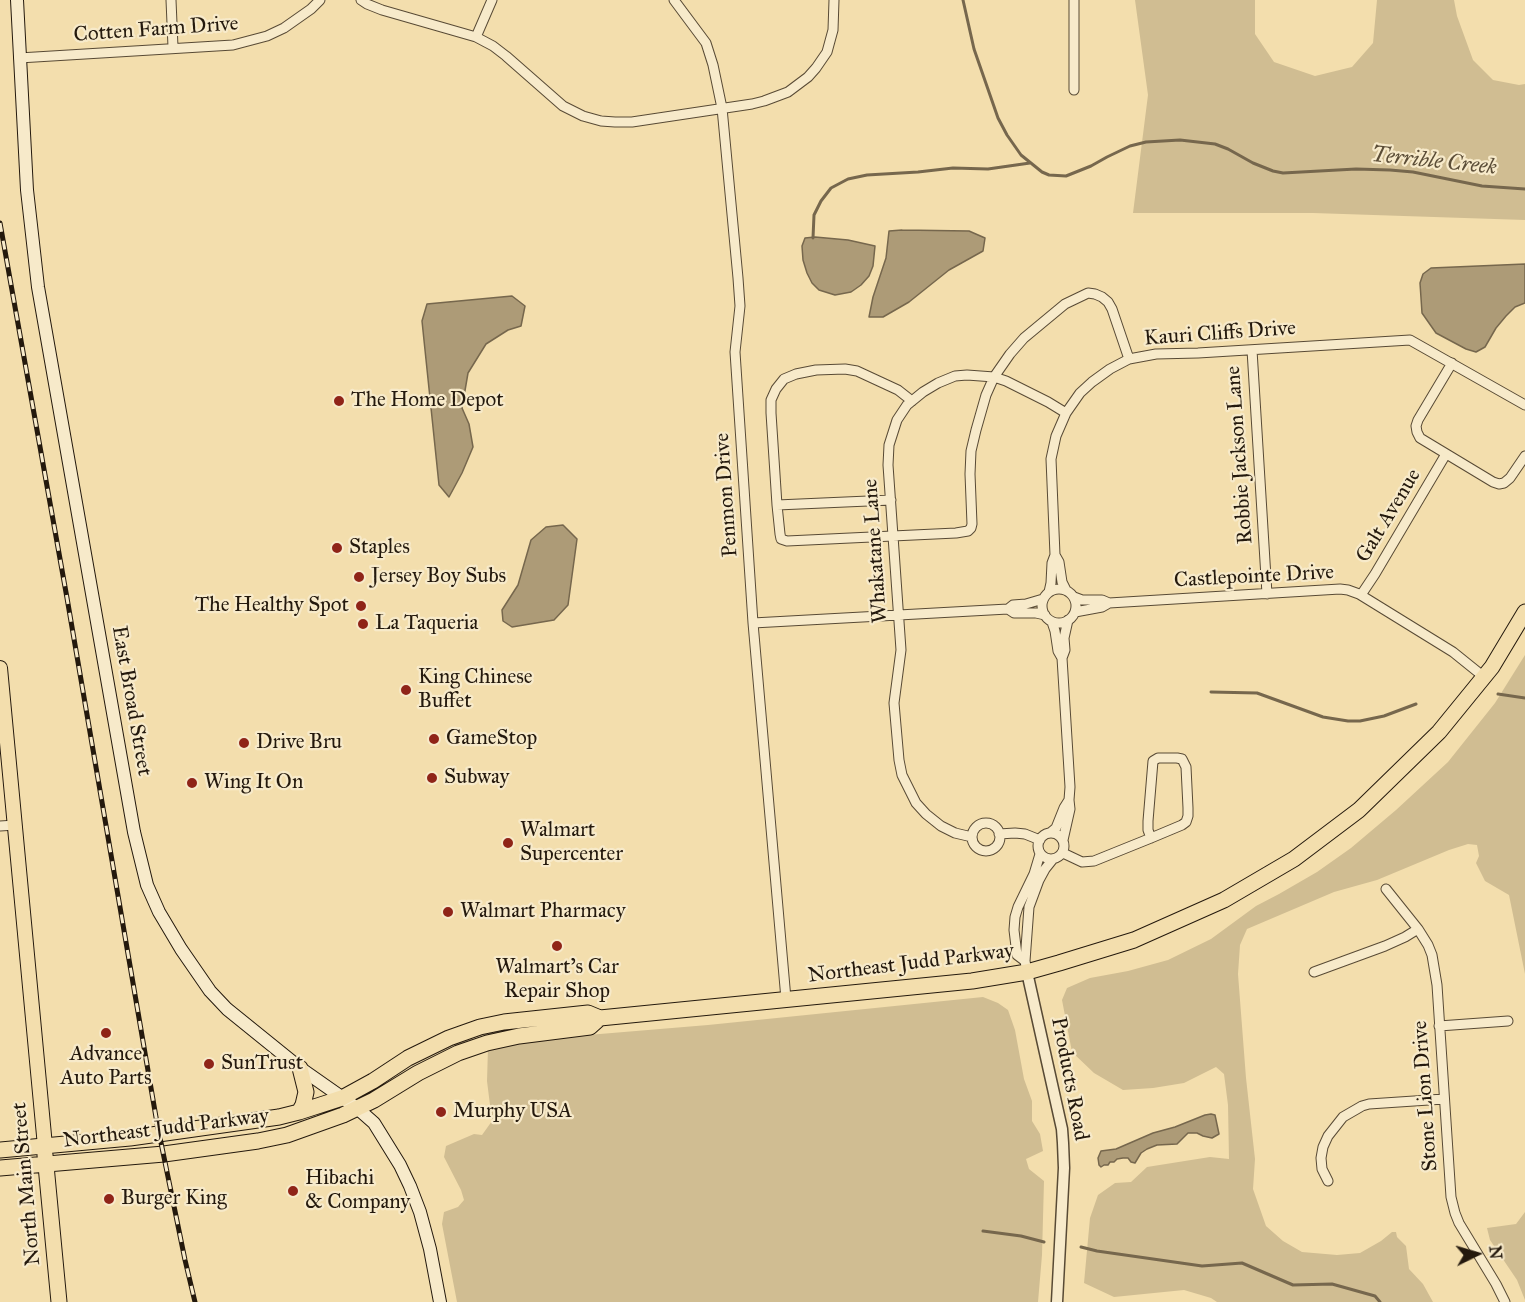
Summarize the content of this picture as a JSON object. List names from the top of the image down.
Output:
{
  "streets": {
    "highway": ["Northeast Judd Parkway", "North Main Street"],
    "main road": ["East Broad Street"],
    "street": [
      "Cotten Farm Drive",
      "Kauri Cliffs Drive",
      "Robbie Jackson Lane",
      "Penmon Drive",
      "Galt Avenue",
      "Whakatane Lane",
      "Castlepointe Drive",
      "Products Road",
      "Stone Lion Drive"
    ]
  },
  "crossings": [
    ["Cotten Farm Drive", "East Broad Street"],
    ["Kauri Cliffs Drive", "Robbie Jackson Lane"],
    ["Kauri Cliffs Drive", "Whakatane Lane"],
    ["Kauri Cliffs Drive", "Castlepointe Drive"],
    ["Robbie Jackson Lane", "Castlepointe Drive"],
    ["Penmon Drive", "Northeast Judd Parkway"],
    ["Galt Avenue", "Castlepointe Drive"],
    ["Castlepointe Drive", "Northeast Judd Parkway"],
    ["East Broad Street", "Northeast Judd Parkway"],
    ["Northeast Judd Parkway", "Products Road"],
    ["Northeast Judd Parkway", "North Main Street"]
  ],
  "water": ["Terrible Creek"],
  "places": [
    "The Home Depot",
    "Staples",
    "Jersey Boy Subs",
    "The Healthy Spot",
    "La Taqueria",
    "King Chinese Buffet",
    "GameStop",
    "Drive Bru",
    "Subway",
    "Wing It On",
    "Walmart Supercenter",
    "Walmart Pharmacy",
    "Walmart's Car Repair Shop",
    "Advance Auto Parts",
    "SunTrust",
    "Murphy USA",
    "Hibachi & Company",
    "Burger King"
  ],
  "north": "right"
}
